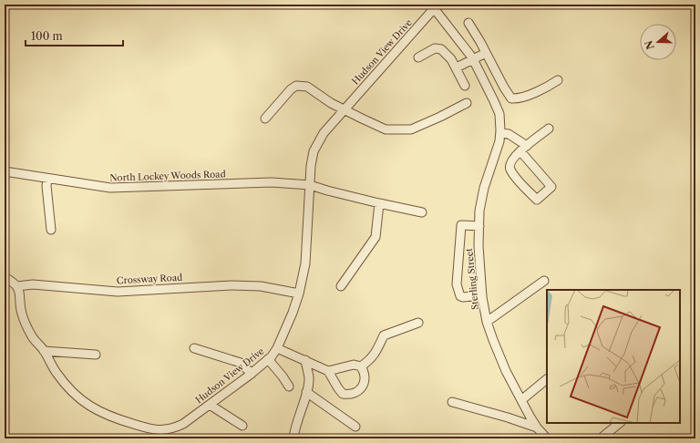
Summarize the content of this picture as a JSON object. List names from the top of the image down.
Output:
{
  "streets": {
    "street": [
      "Hudson View Drive",
      "North Lockey Woods Road",
      "Crossway Road",
      "Sterling Street"
    ]
  },
  "crossings": [
    ["Hudson View Drive", "North Lockey Woods Road"],
    ["Hudson View Drive", "Crossway Road"]
  ],
  "scale_bar": "100 m",
  "north": "left"
}
